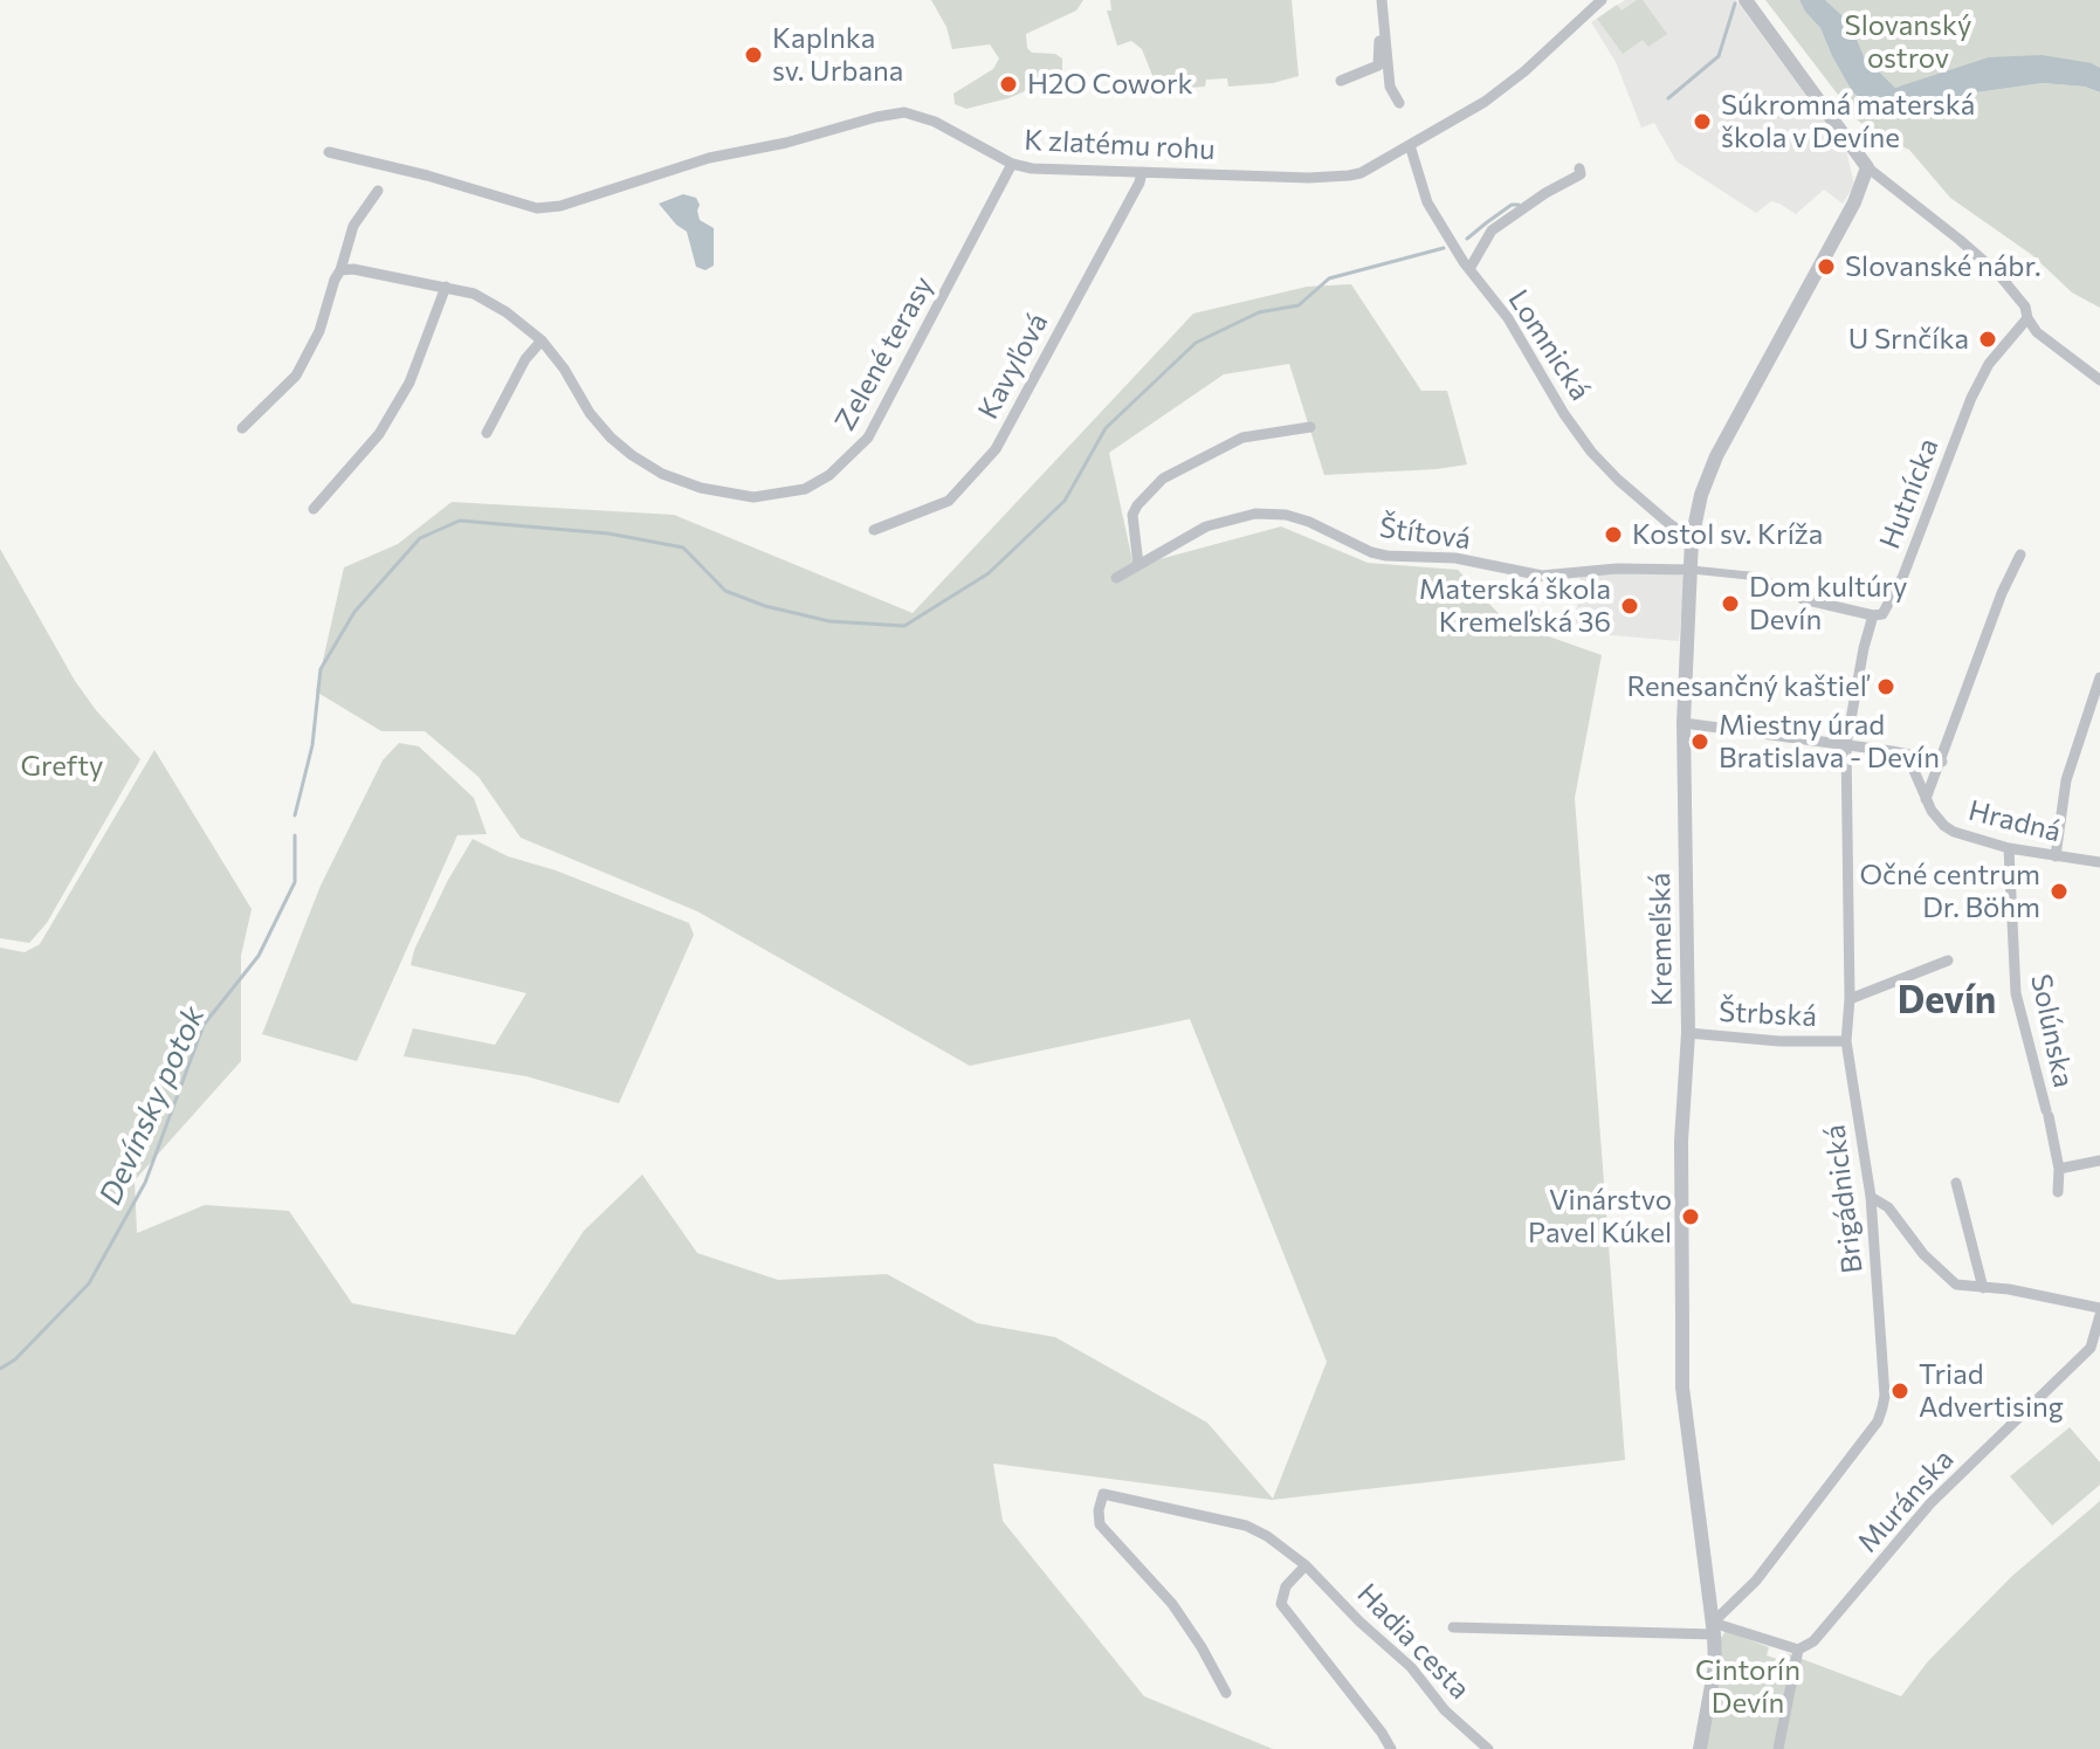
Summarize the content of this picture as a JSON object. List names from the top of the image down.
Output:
{
  "streets": {
    "street": [
      "K zlatému rohu",
      "Lomnická",
      "Zelené terasy",
      "Kavyľová",
      "Hutnícka",
      "Štítová",
      "Hradná",
      "Kremeľská",
      "Štrbská",
      "Solúnska",
      "Brigádnická",
      "Muránska",
      "Hadia cesta"
    ]
  },
  "crossings": [
    ["K zlatému rohu", "Lomnická"],
    ["K zlatému rohu", "Zelené terasy"],
    ["K zlatému rohu", "Kavyľová"],
    ["Lomnická", "Kremeľská"],
    ["Hutnícka", "Brigádnická"],
    ["Štítová", "Kremeľská"],
    ["Hradná", "Solúnska"],
    ["Kremeľská", "Štrbská"],
    ["Kremeľská", "Brigádnická"],
    ["Štrbská", "Brigádnická"]
  ],
  "districts": ["Devín"],
  "water": ["Devínsky potok"],
  "parks": ["Slovanský ostrov", "Grefty", "Cintorín Devín"],
  "places": [
    "Kaplnka sv. Urbana",
    "H2O Cowork",
    "Súkromná materská škola v Devíne",
    "Slovanské nábr.",
    "U Srnčíka",
    "Kostol sv. Kríža",
    "Dom kultúry Devín",
    "Materská škola Kremeľská 36",
    "Renesančný kaštieľ",
    "Miestny úrad Bratislava - Devín",
    "Očné centrum Dr. Böhm",
    "Vinárstvo Pavel Kúkel",
    "Triad Advertising"
  ]
}
